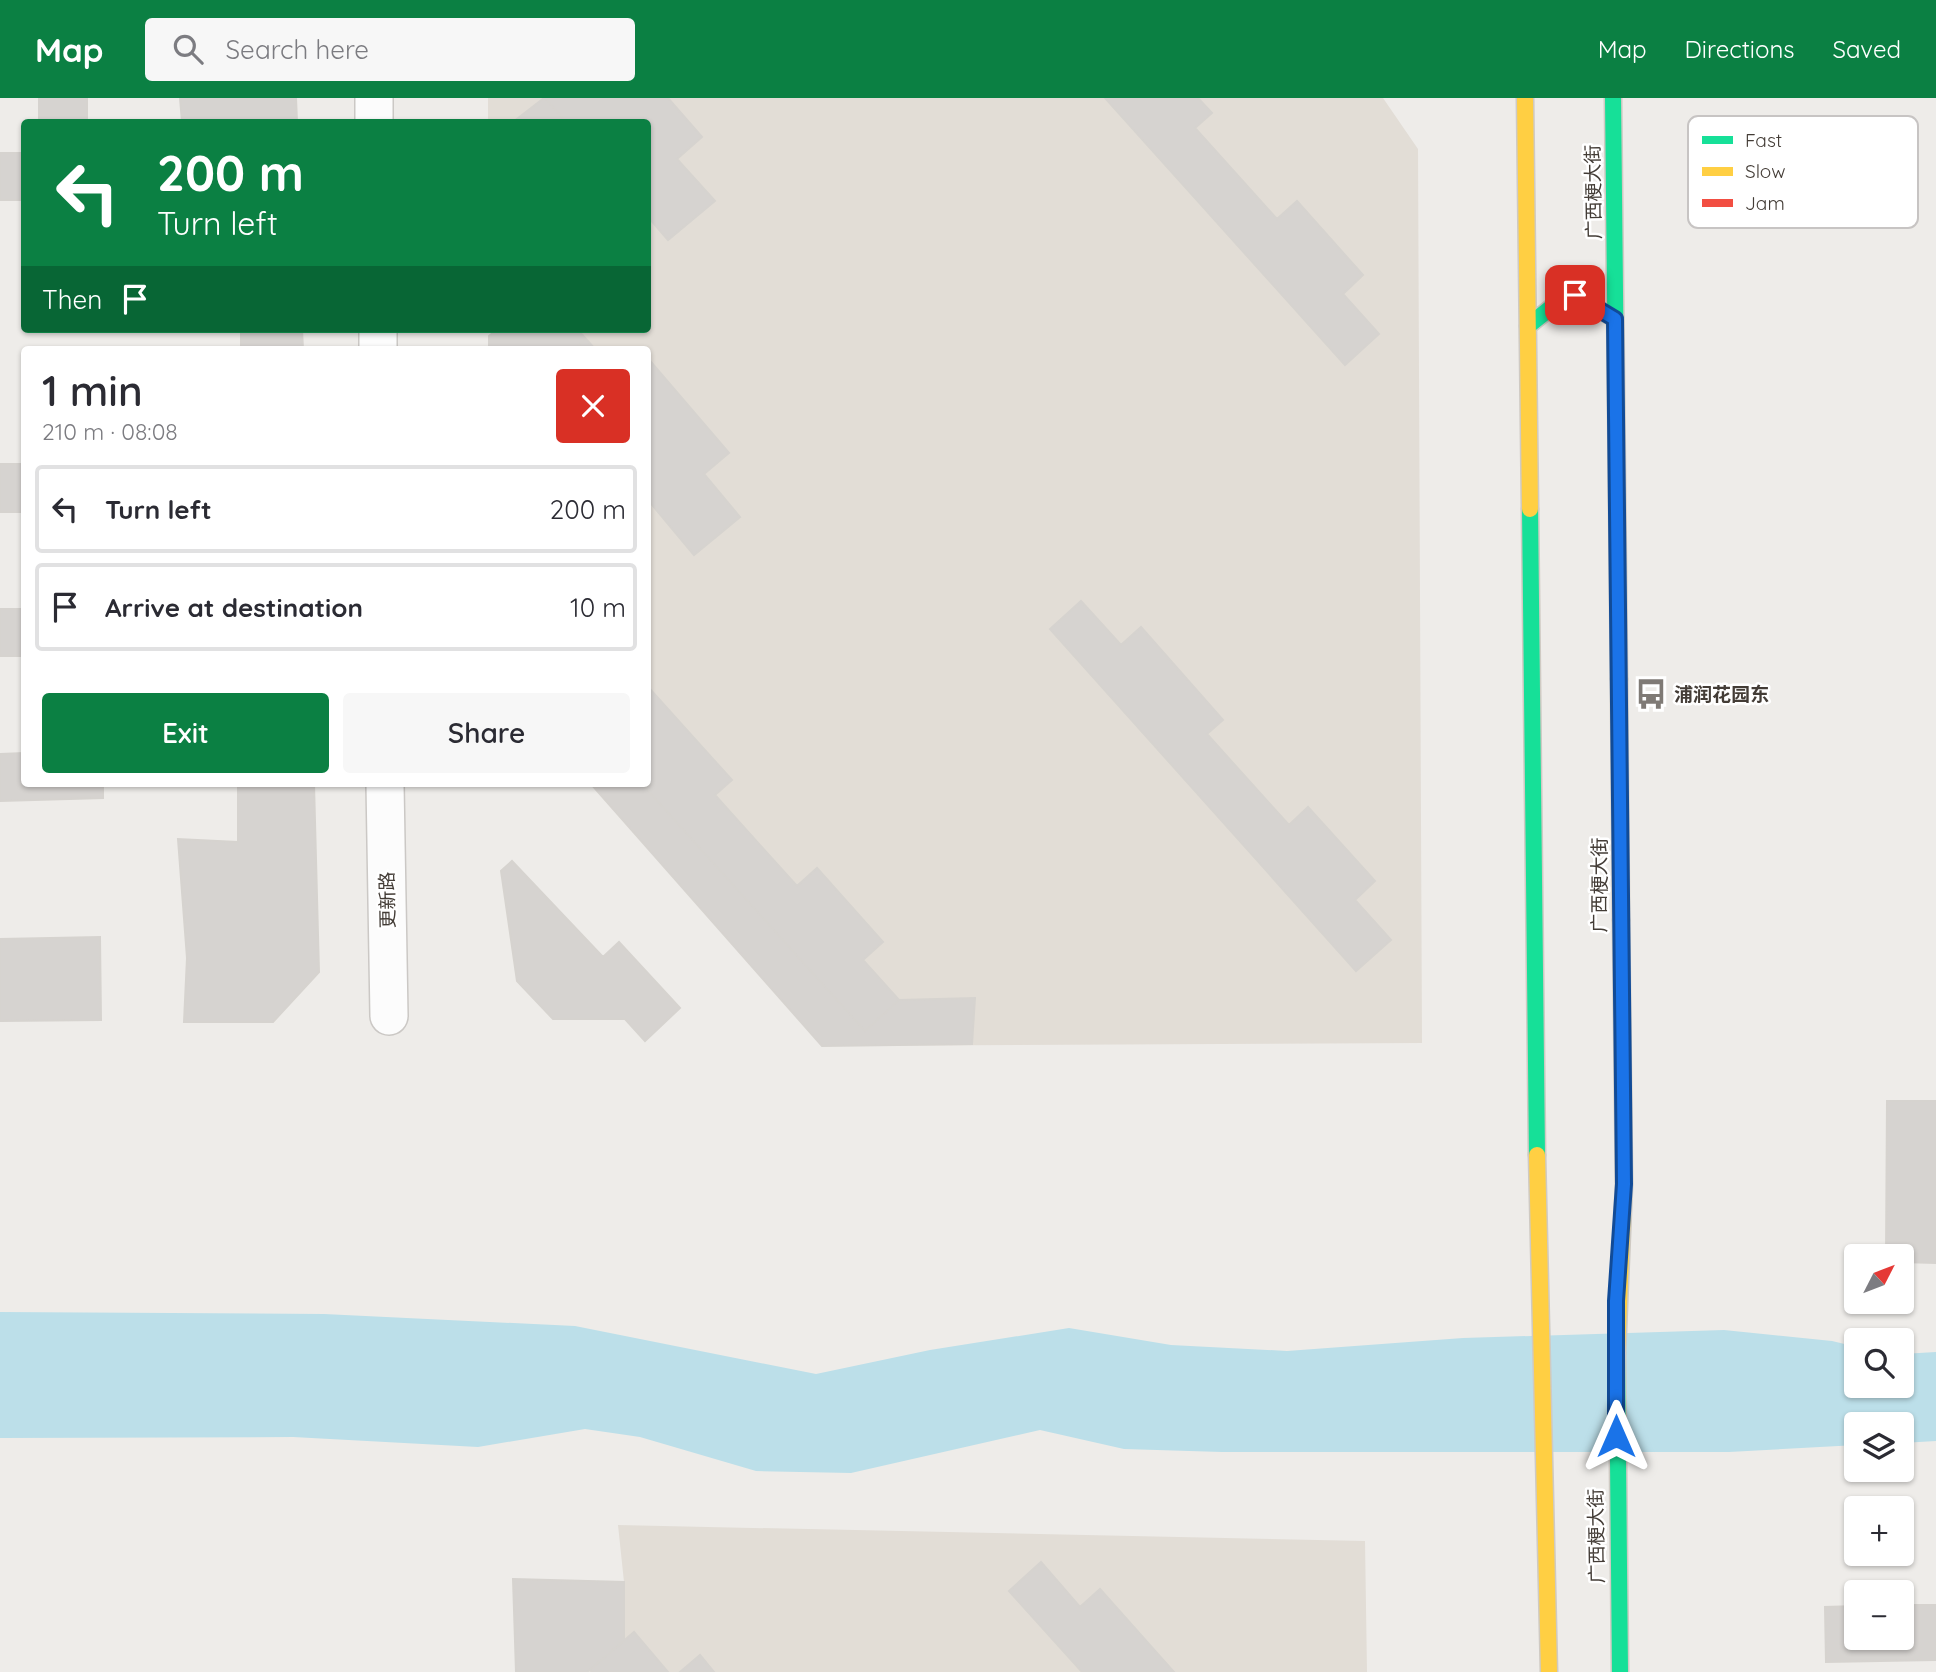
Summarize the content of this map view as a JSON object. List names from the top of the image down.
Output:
{
  "streets": {
    "main road": ["广西梗大街"],
    "street": ["更新路"]
  },
  "places": {
    "bus stop": ["浦润花园东"]
  },
  "legend": ["Fast", "Slow", "Jam"],
  "north": "top right",
  "page": {
    "header": "Map",
    "search": "Search here",
    "nav": ["Map", "Directions", "Saved"],
    "turn": ["200 m", "Turn left"],
    "then": "Then",
    "heading": ["1 min", "210 m · 08:08"],
    "list": [
      {
        "name": "Turn left",
        "value": "200 m"
      },
      {
        "name": "Arrive at destination",
        "value": "10 m"
      }
    ],
    "buttons": ["Exit", "Share"],
    "map_buttons": ["+", "−"]
  }
}
